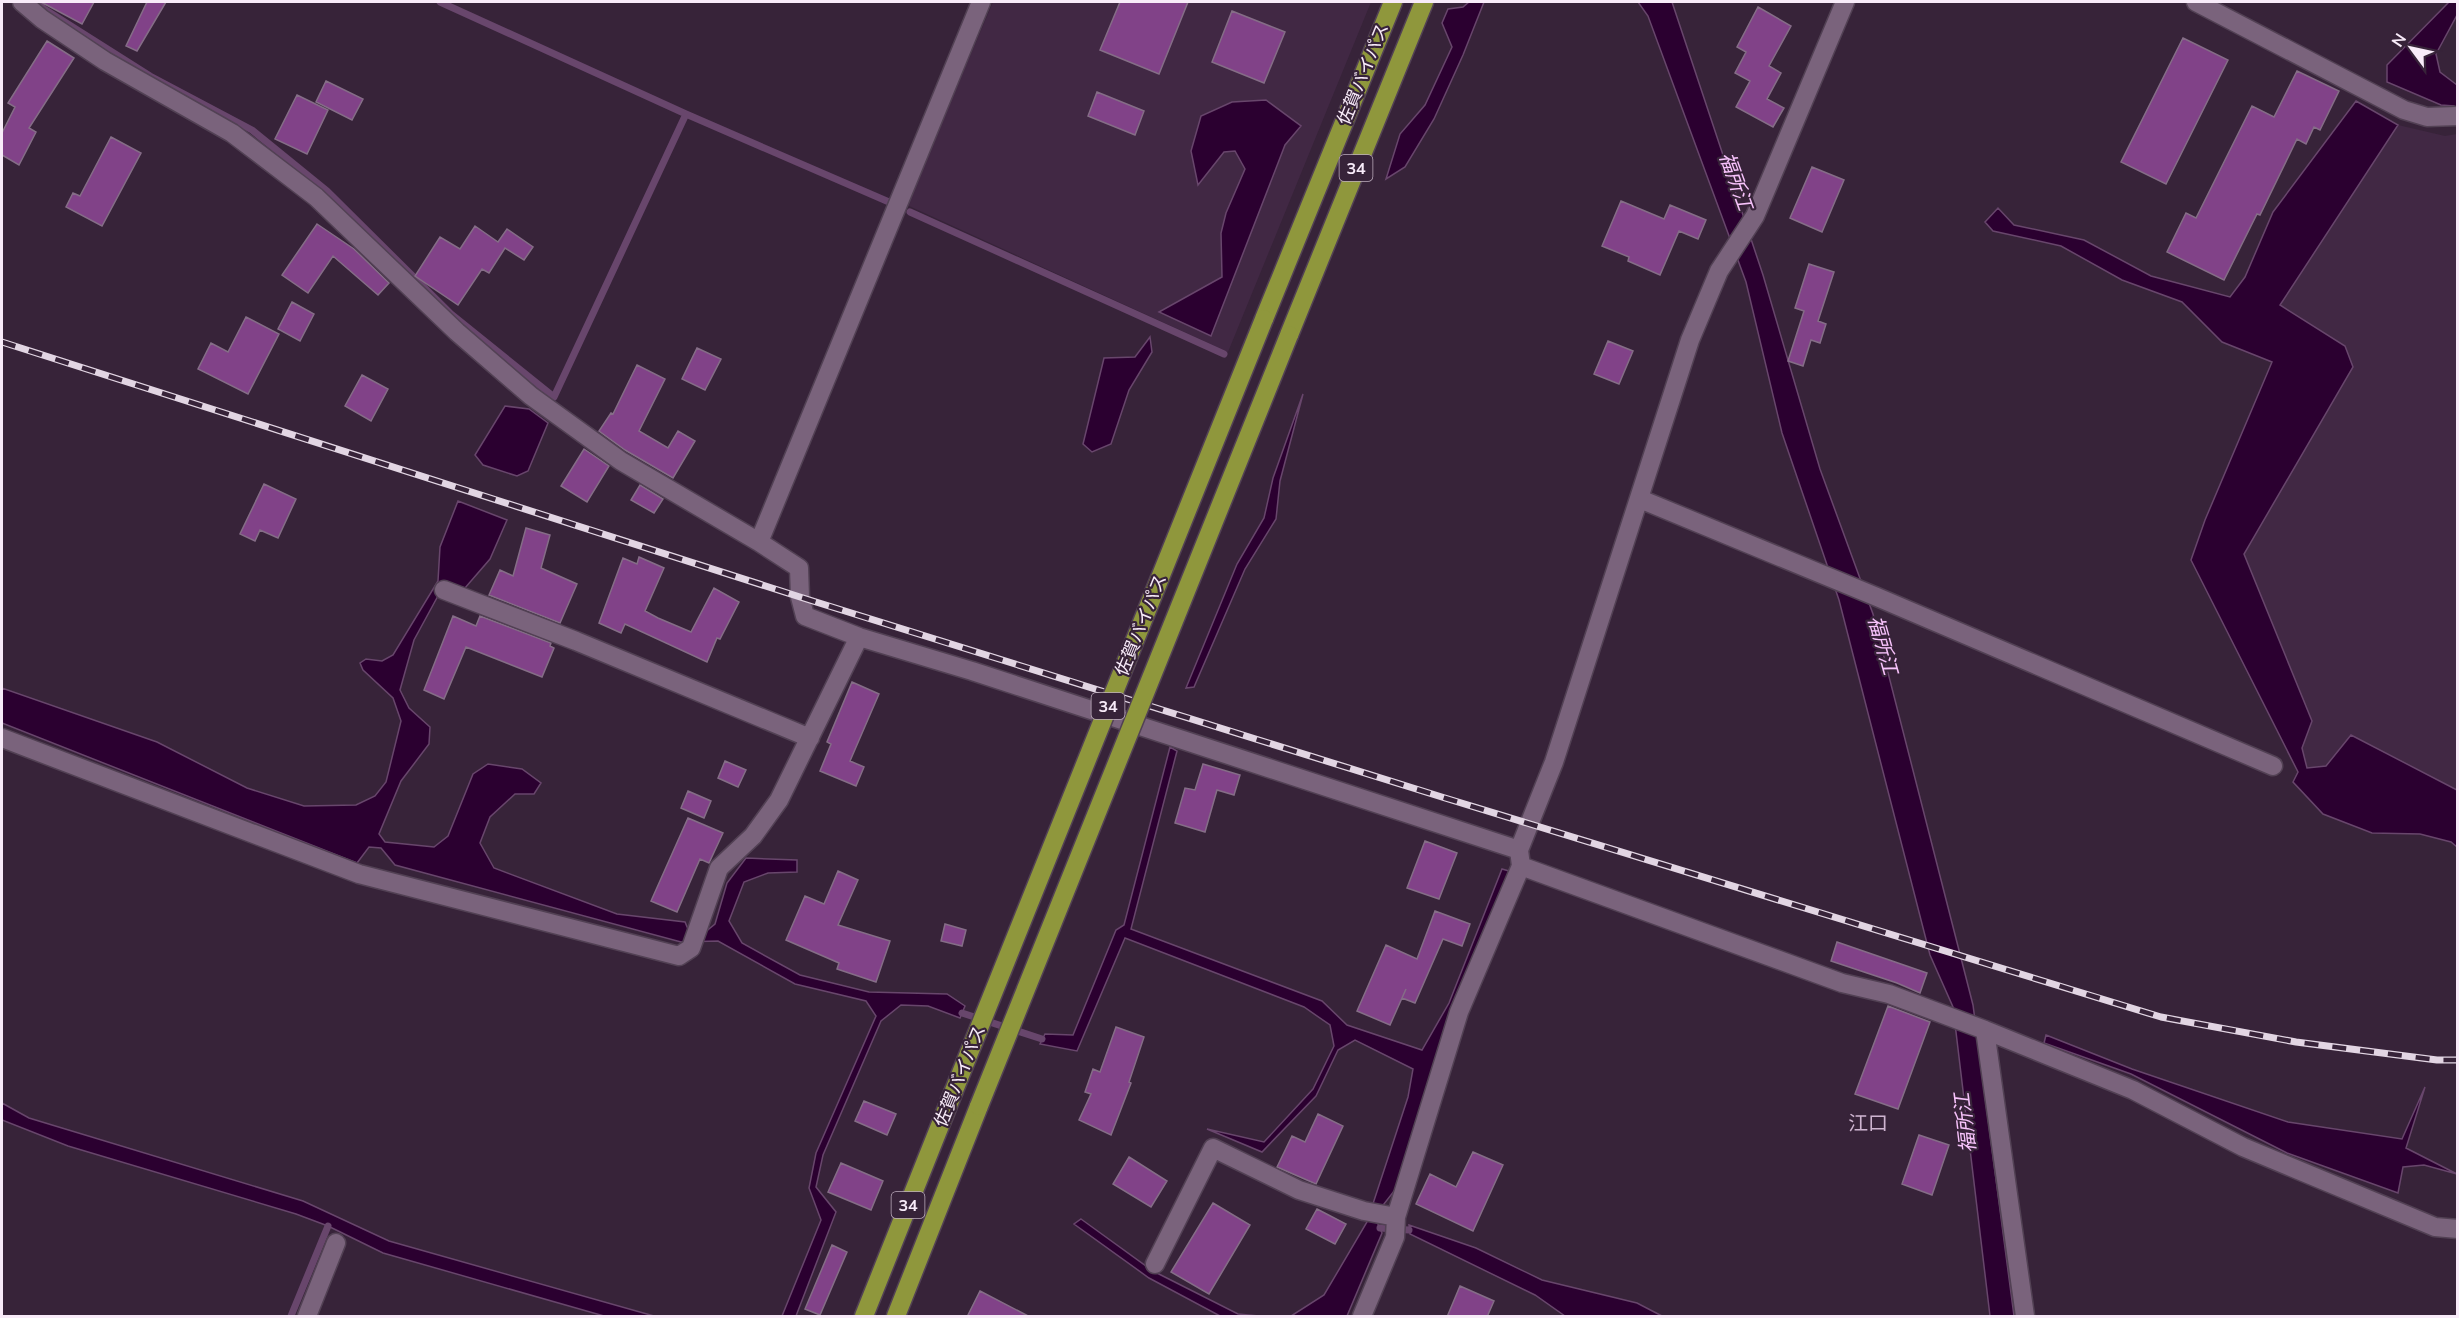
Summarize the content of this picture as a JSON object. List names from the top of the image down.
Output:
{
  "streets": {
    "highway": ["佐賀バイパス", "34"]
  },
  "districts": ["江口"],
  "water": ["福所江"],
  "north": "top left"
}
